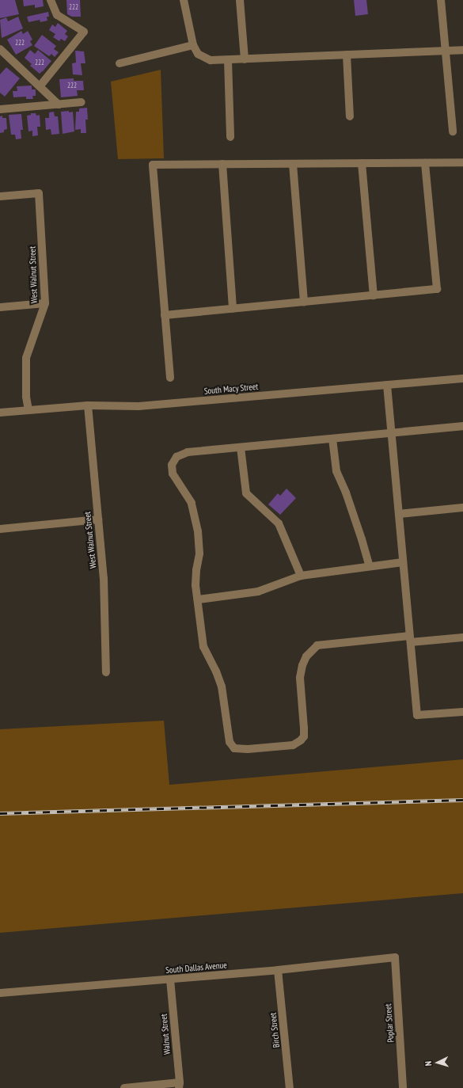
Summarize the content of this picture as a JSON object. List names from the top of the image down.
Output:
{
  "streets": {
    "street": [
      "West Walnut Street",
      "South Macy Street",
      "South Dallas Avenue",
      "Poplar Street",
      "Birch Street",
      "Walnut Street"
    ]
  },
  "crossings": [
    ["West Walnut Street", "South Macy Street"],
    ["South Dallas Avenue", "Poplar Street"],
    ["South Dallas Avenue", "Birch Street"],
    ["South Dallas Avenue", "Walnut Street"]
  ],
  "house_numbers": [
    "222",
    "222",
    "222",
    "222"
  ],
  "north": "left"
}
